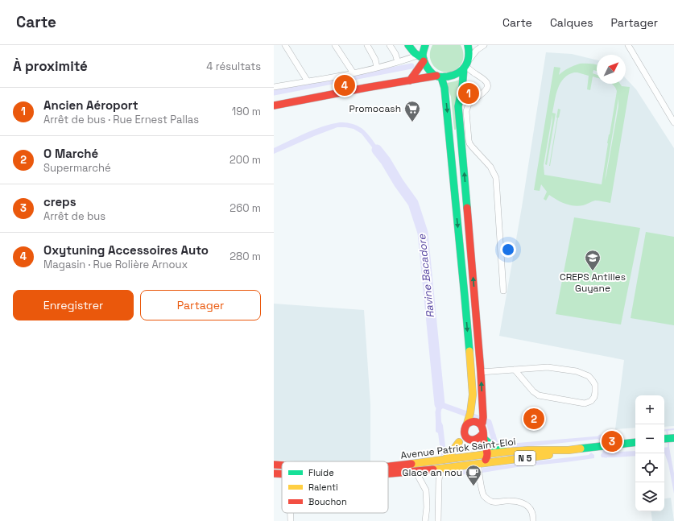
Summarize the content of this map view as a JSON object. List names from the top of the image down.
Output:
{
  "streets": {
    "main road": ["Avenue Patrick Saint-Eloi", "N 5"]
  },
  "water": ["Ravine Bacadore"],
  "places": {
    "supermarket": ["Promocash"],
    "school or university": ["CREPS Antilles Guyane"],
    "cafe": ["Glace an nou"]
  },
  "legend": ["Fluide", "Ralenti", "Bouchon"],
  "north": "top right",
  "page": {
    "header": "Carte",
    "nav": ["Carte", "Calques", "Partager"],
    "heading": ["À proximité", "4 résultats"],
    "pins": [
      "4",
      "1",
      "2",
      "3"
    ],
    "list": [
      {
        "mark": "1",
        "name": "Ancien Aéroport",
        "note": "Arrêt de bus · Rue Ernest Pallas",
        "value": "190 m"
      },
      {
        "mark": "2",
        "name": "O Marché",
        "note": "Supermarché",
        "value": "200 m"
      },
      {
        "mark": "3",
        "name": "creps",
        "note": "Arrêt de bus",
        "value": "260 m"
      },
      {
        "mark": "4",
        "name": "Oxytuning Accessoires Auto",
        "note": "Magasin · Rue Rolière Arnoux",
        "value": "280 m"
      }
    ],
    "buttons": ["Enregistrer", "Partager"],
    "map_buttons": ["+", "−"]
  }
}
